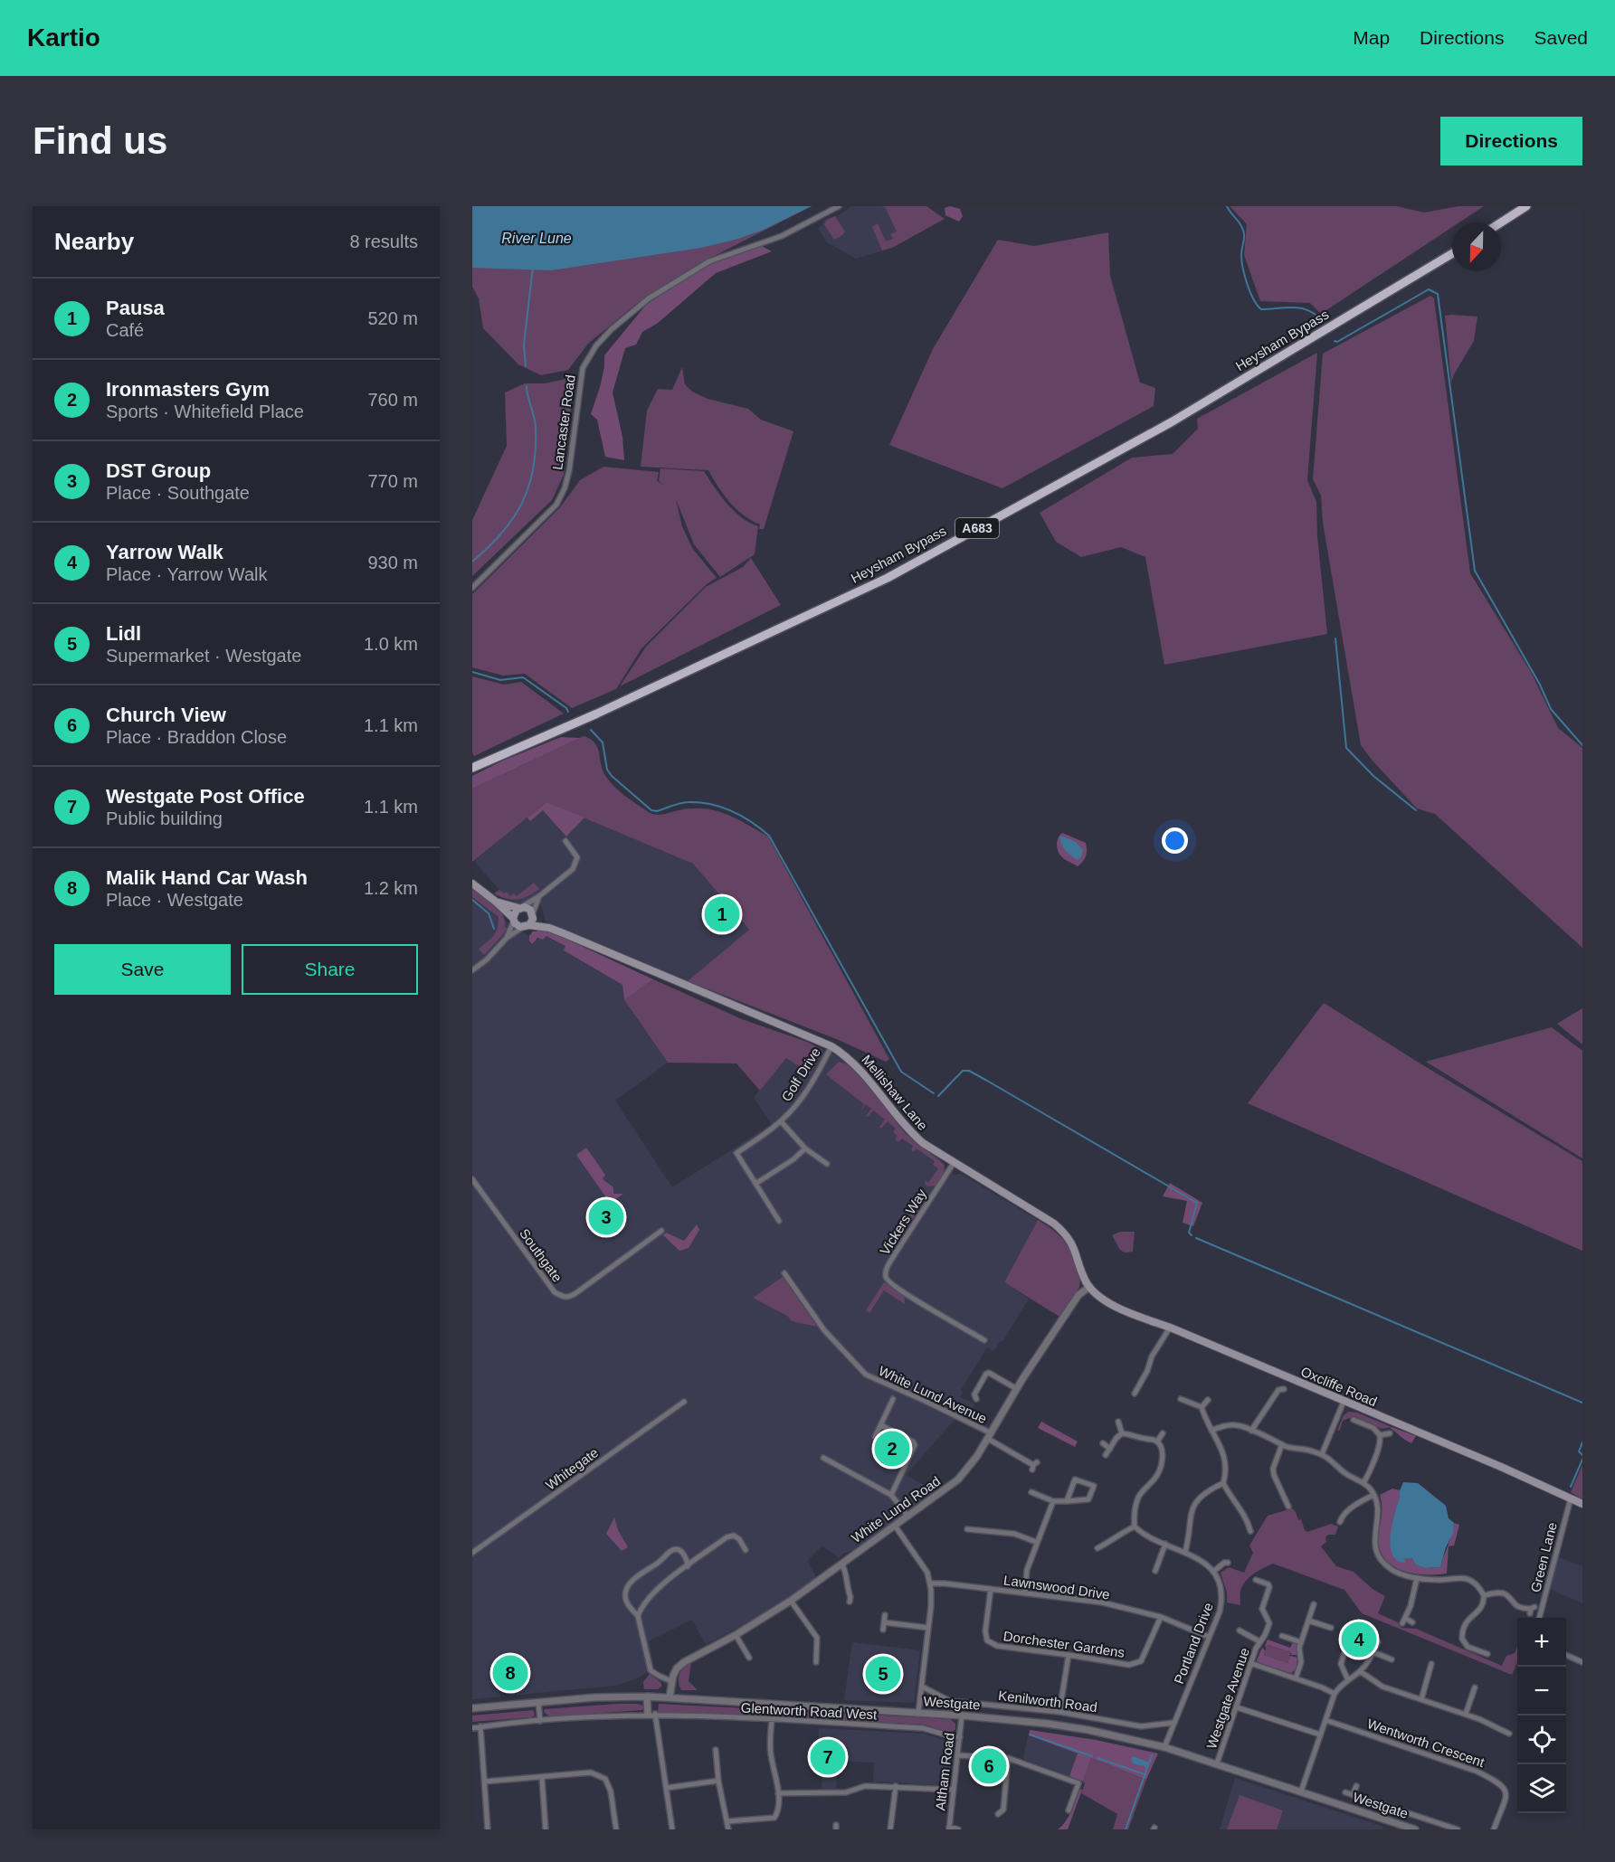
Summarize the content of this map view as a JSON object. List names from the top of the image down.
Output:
{
  "streets": {
    "highway": ["Heysham Bypass", "A683"],
    "main road": ["Mellishaw Lane", "Oxcliffe Road"],
    "street": [
      "Lancaster Road",
      "Golf Drive",
      "Vickers Way",
      "Southgate",
      "White Lund Avenue",
      "Whitegate",
      "White Lund Road",
      "Green Lane",
      "Lawnswood Drive",
      "Portland Drive",
      "Dorchester Gardens",
      "Westgate Avenue",
      "Kenilworth Road",
      "Westgate",
      "Glentworth Road West",
      "Wentworth Crescent",
      "Altham Road"
    ]
  },
  "crossings": [
    ["Golf Drive", "Mellishaw Lane"],
    ["Mellishaw Lane", "Vickers Way"],
    ["Mellishaw Lane", "Oxcliffe Road"],
    ["Mellishaw Lane", "White Lund Road"],
    ["Oxcliffe Road", "White Lund Road"],
    ["Oxcliffe Road", "Green Lane"],
    ["White Lund Avenue", "White Lund Road"],
    ["Lawnswood Drive", "Portland Drive"],
    ["Lawnswood Drive", "Dorchester Gardens"],
    ["Portland Drive", "Kenilworth Road"],
    ["Portland Drive", "Westgate"],
    ["Westgate Avenue", "Westgate"],
    ["Westgate", "Altham Road"],
    ["Glentworth Road West", "Altham Road"]
  ],
  "water": ["River Lune"],
  "north": "bottom",
  "page": {
    "header": "Kartio",
    "nav": ["Map", "Directions", "Saved"],
    "buttons": [
      "Directions",
      ["Save", "Share"]
    ],
    "title": "Find us",
    "heading": ["Nearby", "8 results"],
    "list": [
      {
        "mark": "1",
        "name": "Pausa",
        "note": "Café",
        "value": "520 m"
      },
      {
        "mark": "2",
        "name": "Ironmasters Gym",
        "note": "Sports · Whitefield Place",
        "value": "760 m"
      },
      {
        "mark": "3",
        "name": "DST Group",
        "note": "Place · Southgate",
        "value": "770 m"
      },
      {
        "mark": "4",
        "name": "Yarrow Walk",
        "note": "Place · Yarrow Walk",
        "value": "930 m"
      },
      {
        "mark": "5",
        "name": "Lidl",
        "note": "Supermarket · Westgate",
        "value": "1.0 km"
      },
      {
        "mark": "6",
        "name": "Church View",
        "note": "Place · Braddon Close",
        "value": "1.1 km"
      },
      {
        "mark": "7",
        "name": "Westgate Post Office",
        "note": "Public building",
        "value": "1.1 km"
      },
      {
        "mark": "8",
        "name": "Malik Hand Car Wash",
        "note": "Place · Westgate",
        "value": "1.2 km"
      }
    ],
    "pins": [
      "1",
      "3",
      "2",
      "4",
      "8",
      "5",
      "7",
      "6"
    ],
    "map_buttons": ["+", "−"]
  }
}
